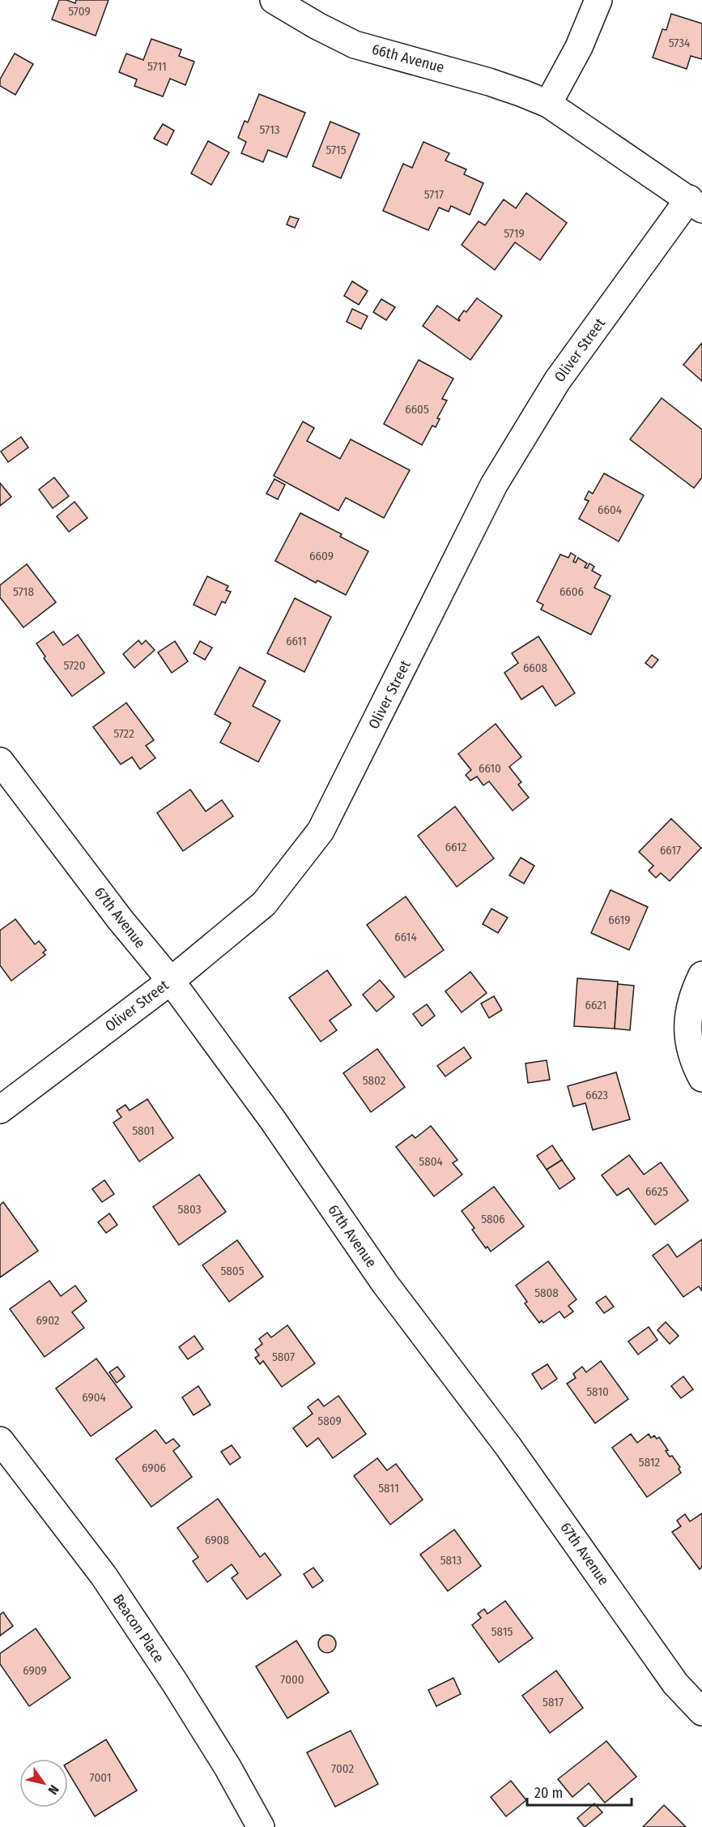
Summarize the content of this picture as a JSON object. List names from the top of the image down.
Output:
{
  "streets": {
    "street": [
      "66th Avenue",
      "Oliver Street",
      "67th Avenue",
      "Beacon Place"
    ]
  },
  "crossings": [
    ["66th Avenue", "Oliver Street"],
    ["Oliver Street", "67th Avenue"]
  ],
  "house_numbers": [
    "5709",
    "5734",
    "5711",
    "5713",
    "5715",
    "5717",
    "5719",
    "6605",
    "6604",
    "6609",
    "5718",
    "6606",
    "6611",
    "5720",
    "6608",
    "5722",
    "6610",
    "6612",
    "6617",
    "6619",
    "6614",
    "6621",
    "5802",
    "6623",
    "5801",
    "5804",
    "6625",
    "5803",
    "5806",
    "5805",
    "5808",
    "6902",
    "5807",
    "5810",
    "6904",
    "5809",
    "5812",
    "6906",
    "5811",
    "6908",
    "5813",
    "5815",
    "6909",
    "7000",
    "5817",
    "7002",
    "7001"
  ],
  "scale_bar": "20 m",
  "north": "bottom right"
}
